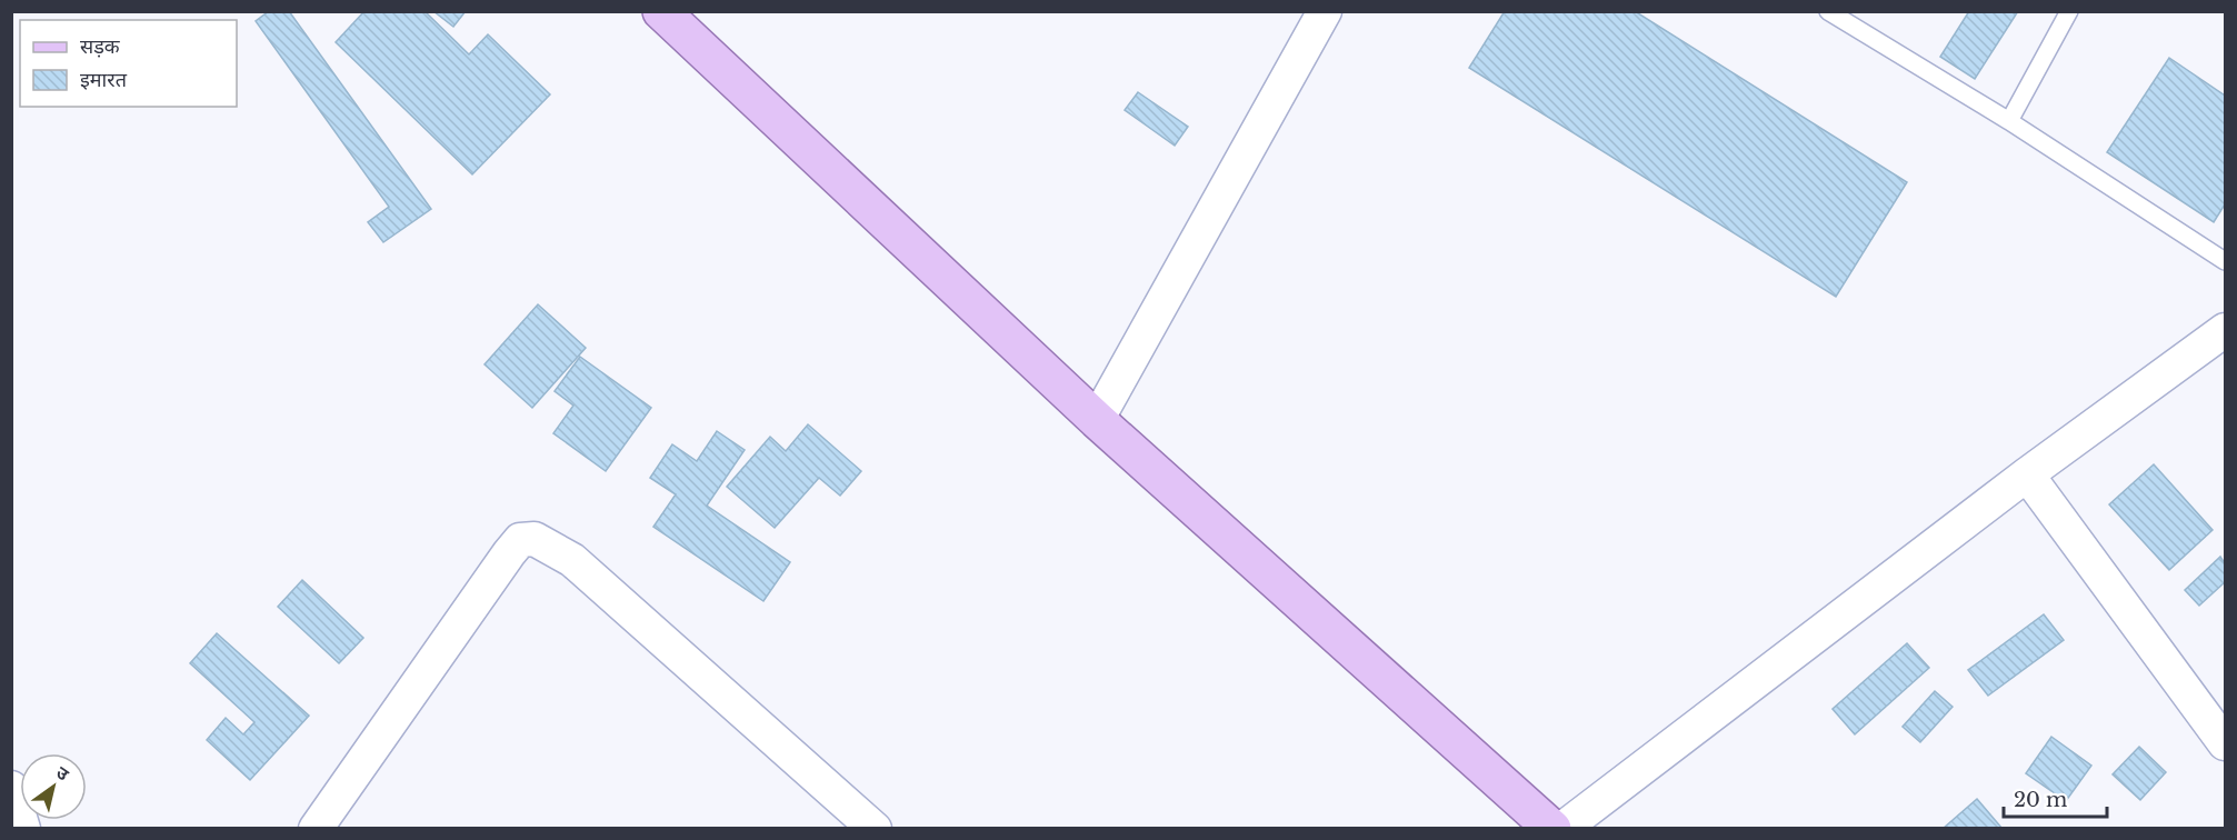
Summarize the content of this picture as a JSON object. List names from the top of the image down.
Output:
{
  "legend": ["सड़क", "इमारत"],
  "scale_bar": "20 m",
  "north": "top right"
}
